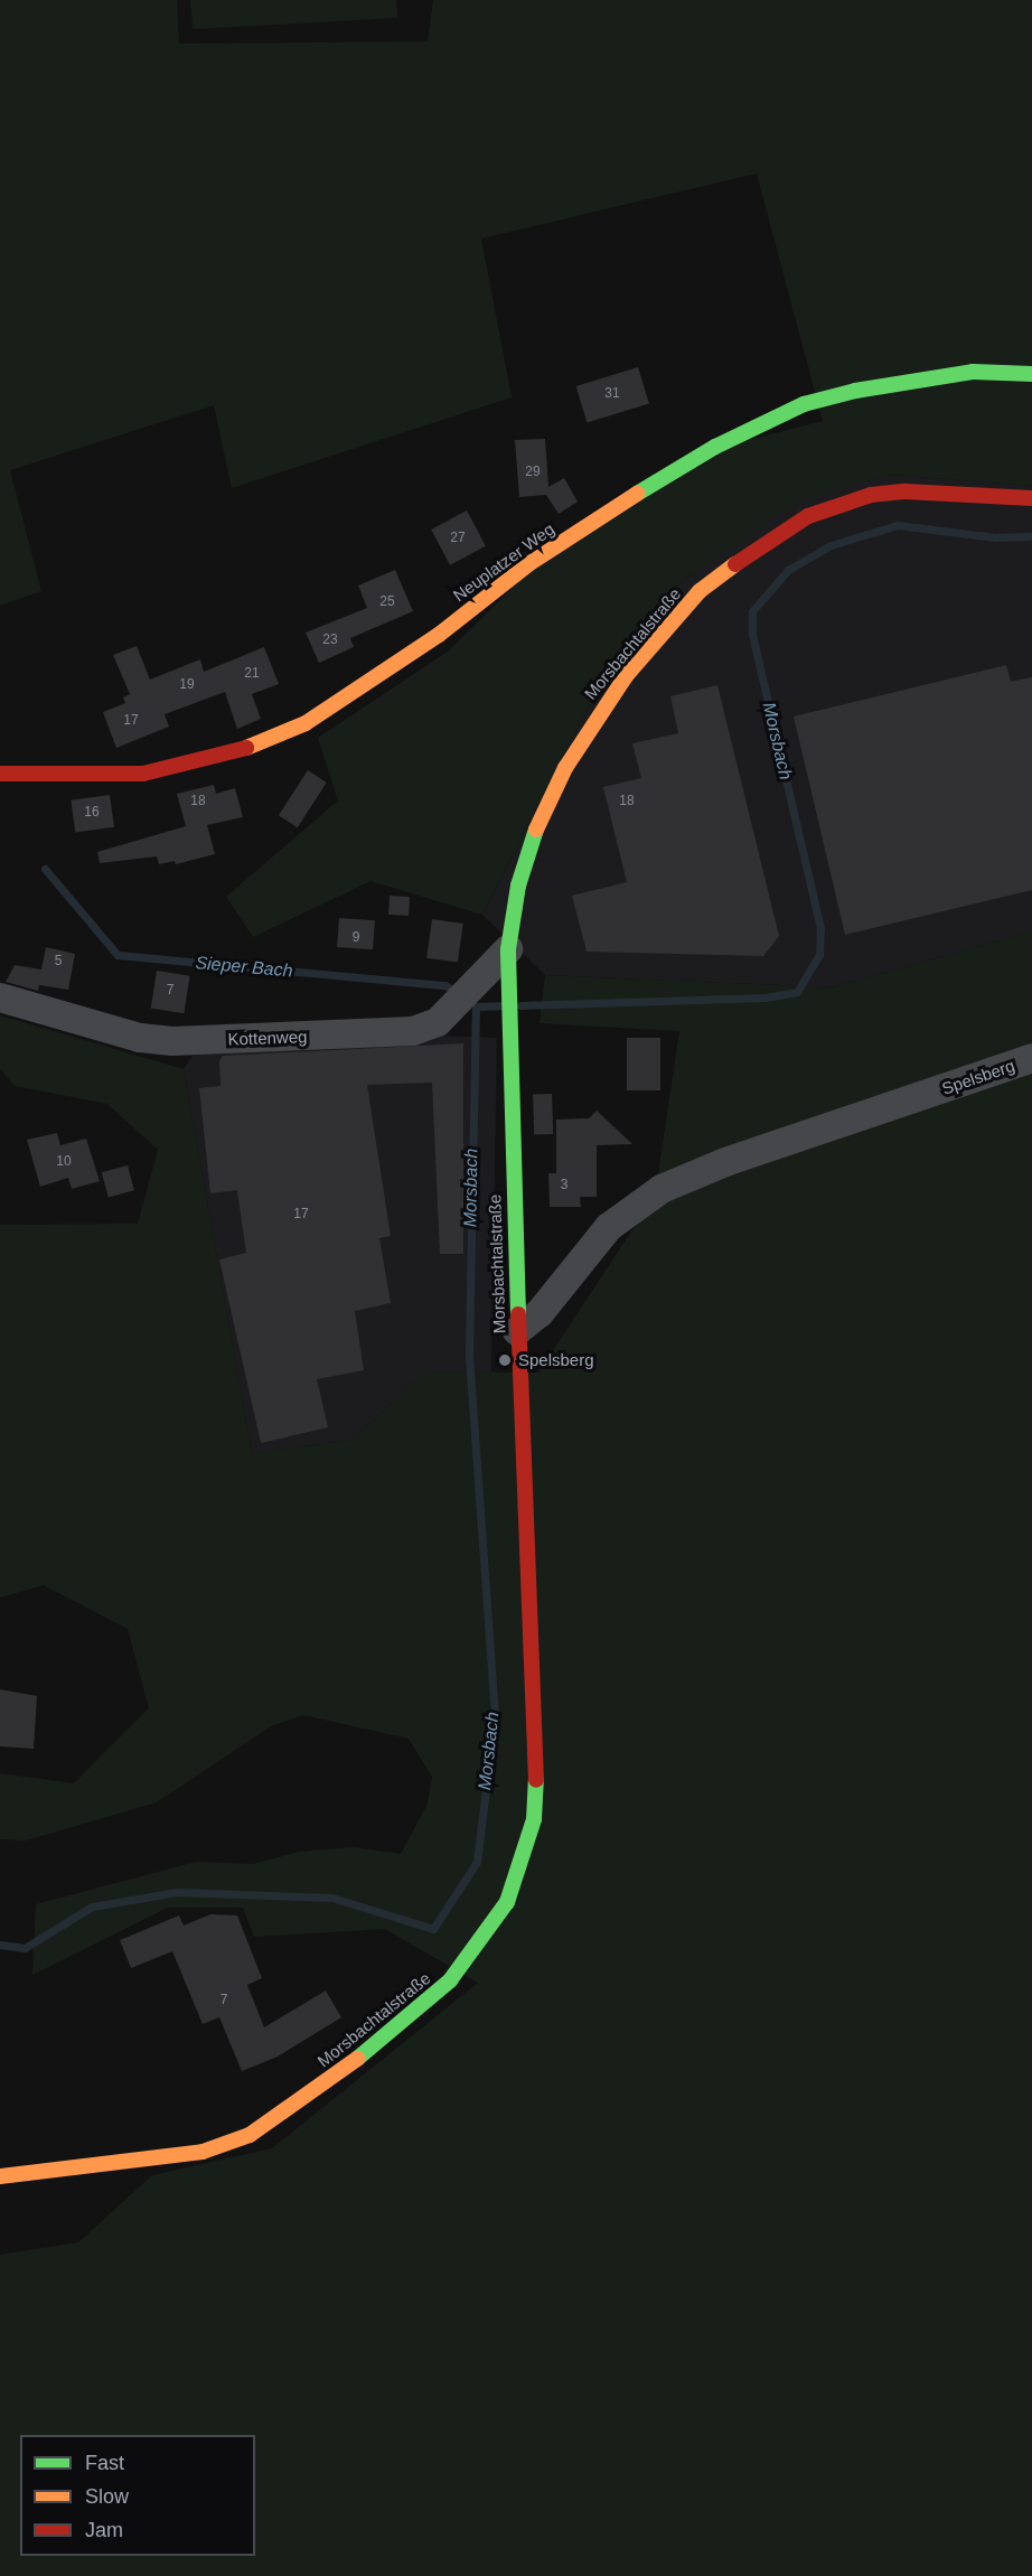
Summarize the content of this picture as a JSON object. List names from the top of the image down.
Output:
{
  "streets": {
    "main road": ["Neuplatzer Weg", "Morsbachtalstraße"],
    "street": ["Kottenweg", "Spelsberg"]
  },
  "crossings": [
    ["Morsbachtalstraße", "Kottenweg"],
    ["Morsbachtalstraße", "Spelsberg"]
  ],
  "water": ["Morsbach", "Sieper Bach"],
  "places": ["Spelsberg"],
  "house_numbers": [
    "31",
    "29",
    "27",
    "25",
    "23",
    "21",
    "19",
    "17",
    "18",
    "18",
    "16",
    "9",
    "5",
    "7",
    "10",
    "3",
    "17",
    "7"
  ],
  "legend": ["Fast", "Slow", "Jam"]
}
